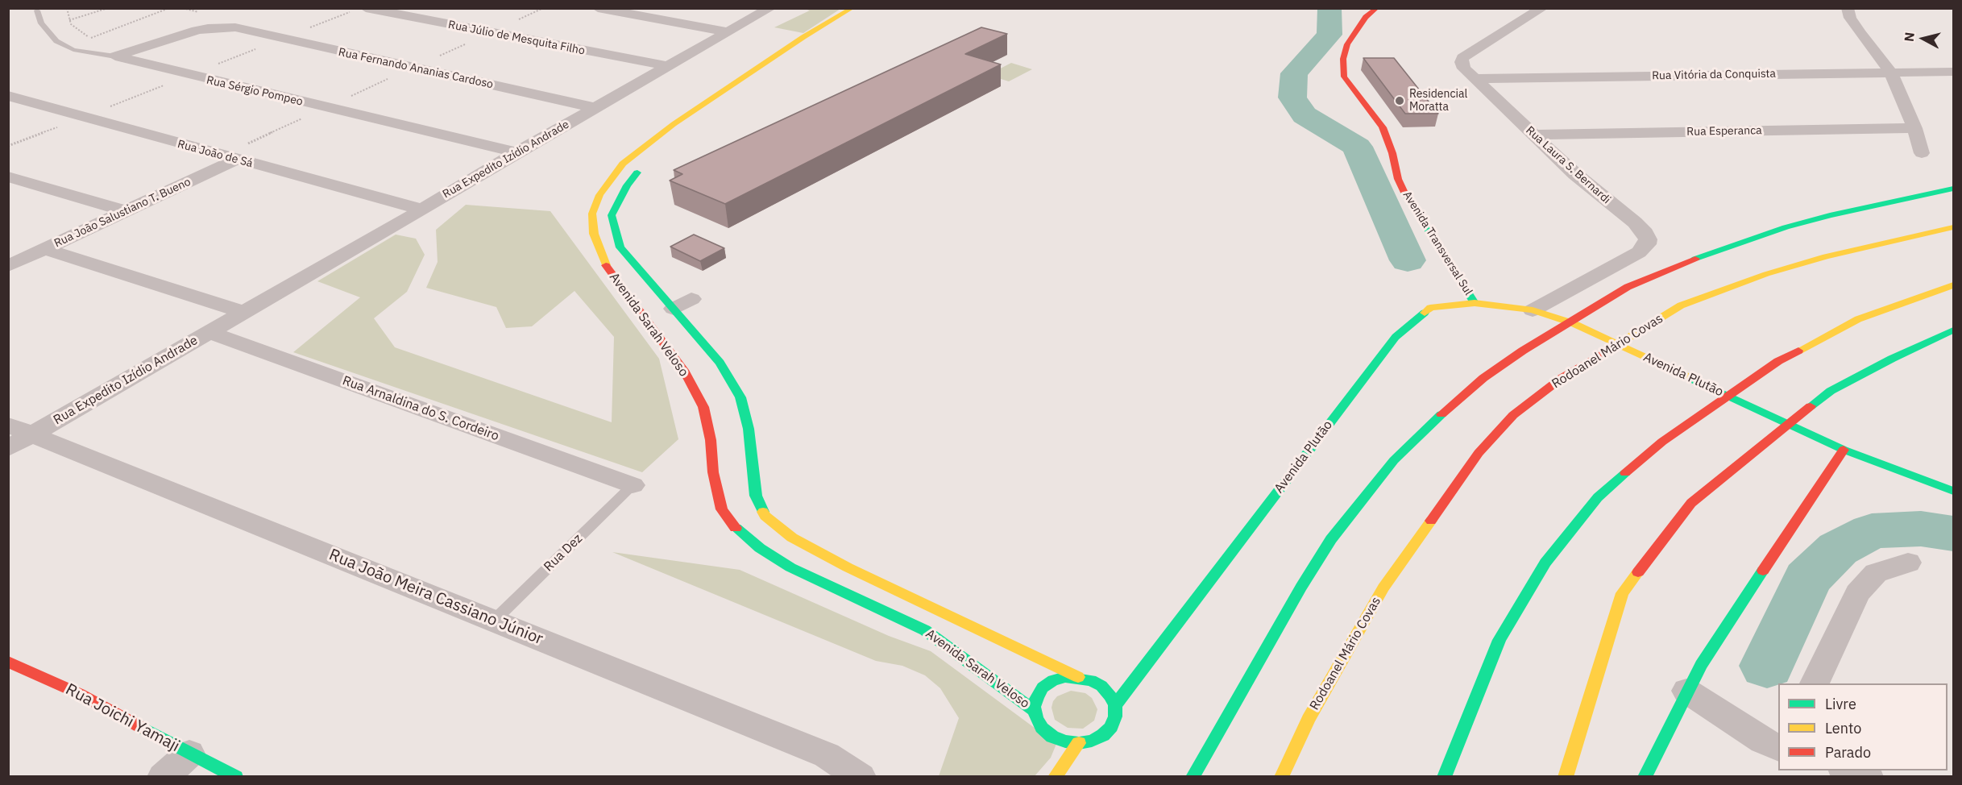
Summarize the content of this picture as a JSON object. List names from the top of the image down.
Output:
{
  "streets": {
    "main road": [
      "Avenida Transversal Sul",
      "Avenida Sarah Veloso",
      "Rodoanel Mário Covas",
      "Avenida Plutão",
      "Rua Joichi Yamaji"
    ],
    "street": [
      "Rua Júlio de Mesquita Filho",
      "Rua Fernando Ananias Cardoso",
      "Rua Vitória da Conquista",
      "Rua Sérgio Pompeo",
      "Rua Esperanca",
      "Rua João de Sá",
      "Rua Expedito Izídio Andrade",
      "Rua Laura S. Bernardi",
      "Rua João Salustiano T. Bueno",
      "Rua Arnaldina do S. Cordeiro",
      "Rua João Meira Cassiano Júnior"
    ],
    "lane": ["Rua Dez"]
  },
  "crossings": [
    ["Rua Júlio de Mesquita Filho", "Rua Expedito Izídio Andrade"],
    ["Rua Fernando Ananias Cardoso", "Rua Sérgio Pompeo"],
    ["Rua Fernando Ananias Cardoso", "Rua Expedito Izídio Andrade"],
    ["Rua Vitória da Conquista", "Rua Laura S. Bernardi"],
    ["Rua Sérgio Pompeo", "Rua Expedito Izídio Andrade"],
    ["Rua Esperanca", "Rua Laura S. Bernardi"],
    ["Rua João de Sá", "Rua Expedito Izídio Andrade"],
    ["Rua João de Sá", "Rua João Salustiano T. Bueno"],
    ["Rua Expedito Izídio Andrade", "Rua Arnaldina do S. Cordeiro"],
    ["Rua Expedito Izídio Andrade", "Rua João Meira Cassiano Júnior"],
    ["Rua Laura S. Bernardi", "Avenida Plutão"],
    ["Avenida Transversal Sul", "Avenida Plutão"],
    ["Avenida Sarah Veloso", "Avenida Plutão"],
    ["Rua Arnaldina do S. Cordeiro", "Rua Dez"],
    ["Rua Dez", "Rua João Meira Cassiano Júnior"]
  ],
  "places": ["Residencial Moratta"],
  "legend": ["Livre", "Lento", "Parado"],
  "north": "left"
}
